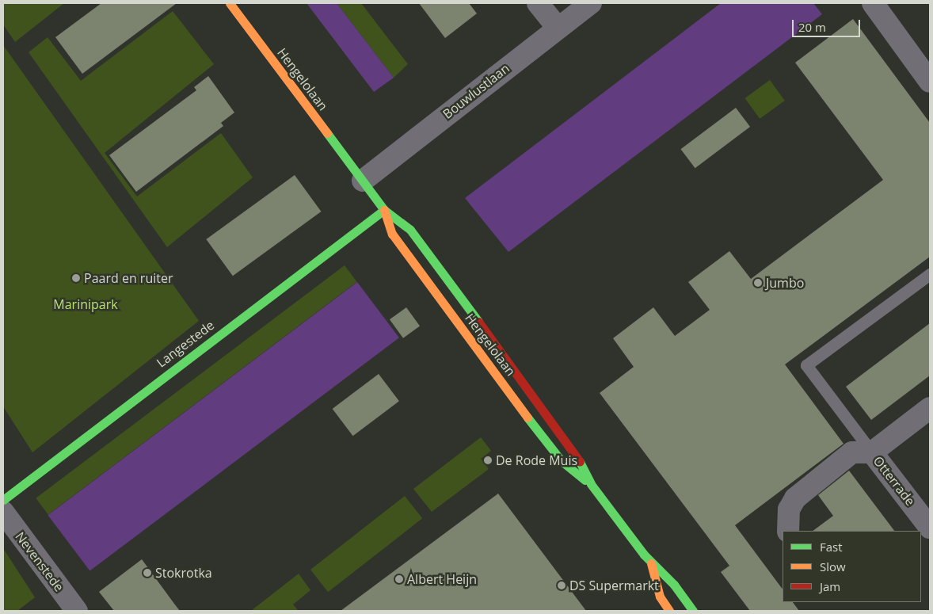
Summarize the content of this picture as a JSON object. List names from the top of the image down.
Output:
{
  "streets": {
    "street": [
      "Hengelolaan",
      "Bouwlustlaan",
      "Langestede",
      "Otterrade",
      "Nevenstede"
    ]
  },
  "crossings": [
    ["Hengelolaan", "Bouwlustlaan"],
    ["Hengelolaan", "Langestede"]
  ],
  "parks": ["Marinipark"],
  "places": [
    "Paard en ruiter",
    "Jumbo",
    "De Rode Muis",
    "Stokrotka",
    "Albert Heijn",
    "DS Supermarkt"
  ],
  "legend": ["Fast", "Slow", "Jam"],
  "scale_bar": "20 m"
}
